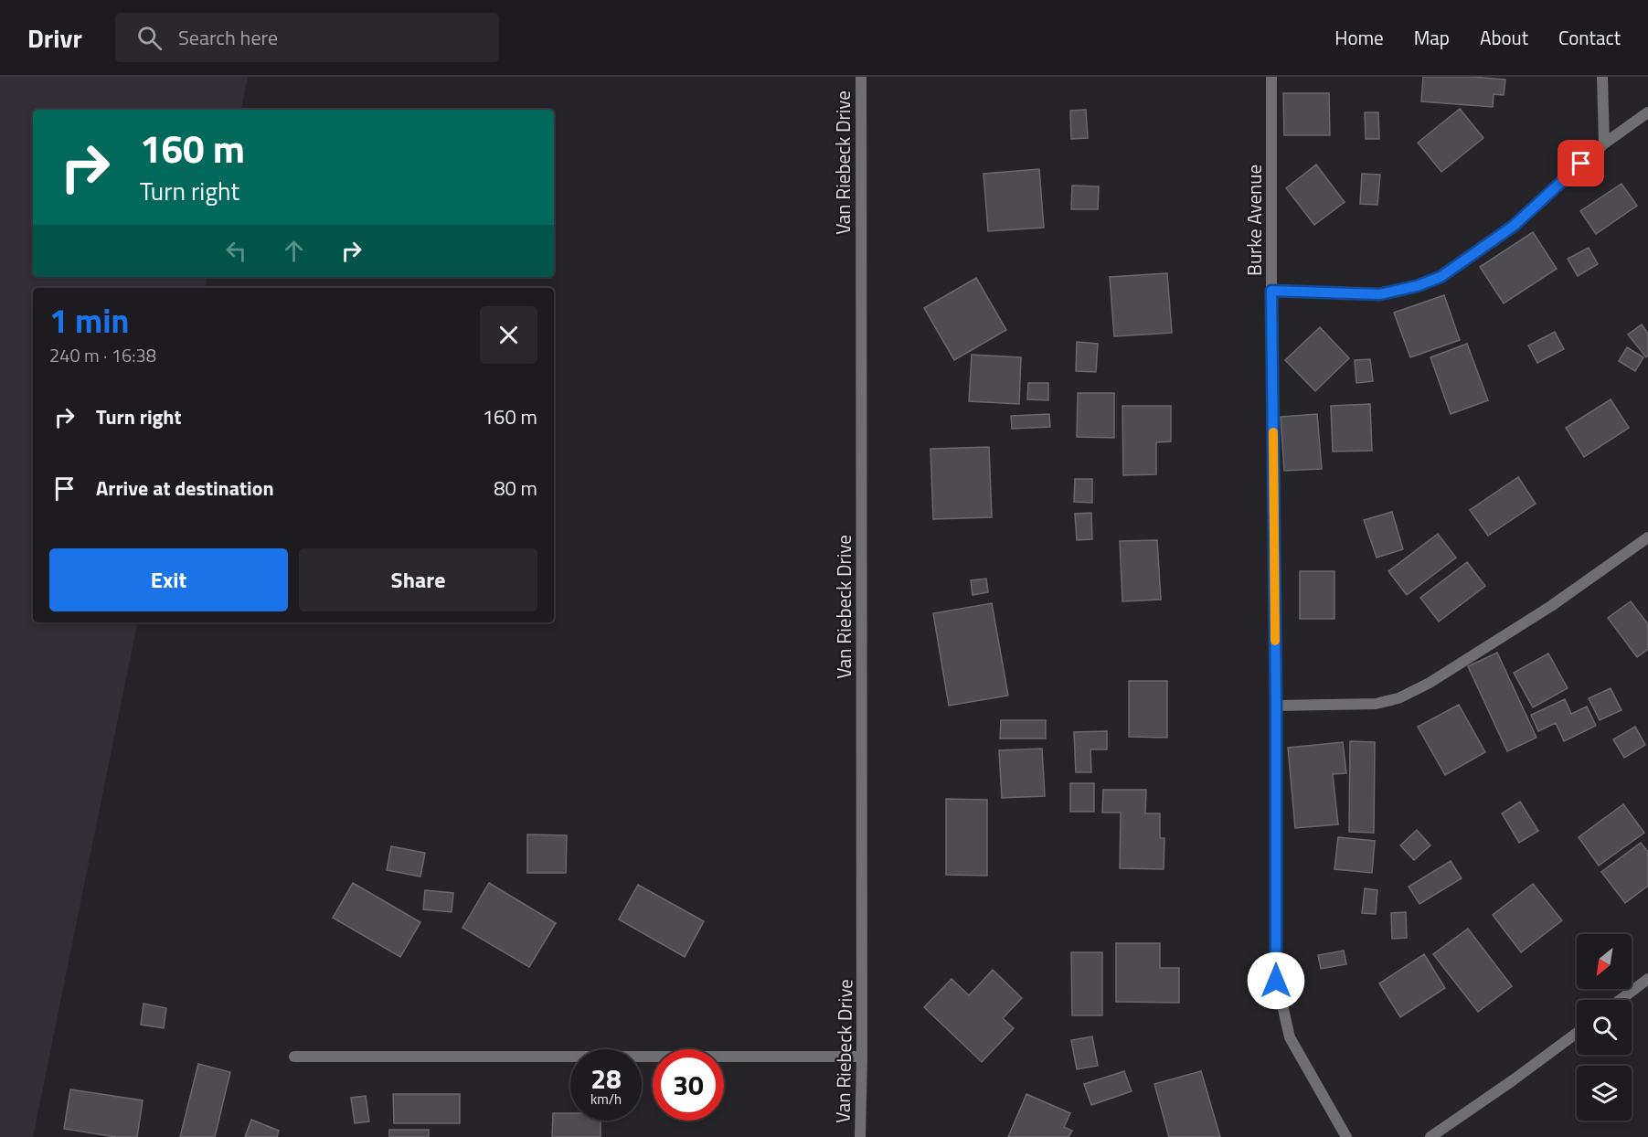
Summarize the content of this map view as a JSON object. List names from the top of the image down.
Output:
{
  "streets": {
    "street": ["Van Riebeck Drive", "Burke Avenue"]
  },
  "north": "bottom left",
  "page": {
    "header": "Drivr",
    "search": "Search here",
    "nav": [
      "Home",
      "Map",
      "About",
      "Contact"
    ],
    "turn": ["160 m", "Turn right"],
    "heading": ["1 min", "240 m · 16:38"],
    "list": [
      {
        "name": "Turn right",
        "value": "160 m"
      },
      {
        "name": "Arrive at destination",
        "value": "80 m"
      }
    ],
    "buttons": ["Exit", "Share"],
    "speed": "28 km/h",
    "limit": "30"
  }
}
